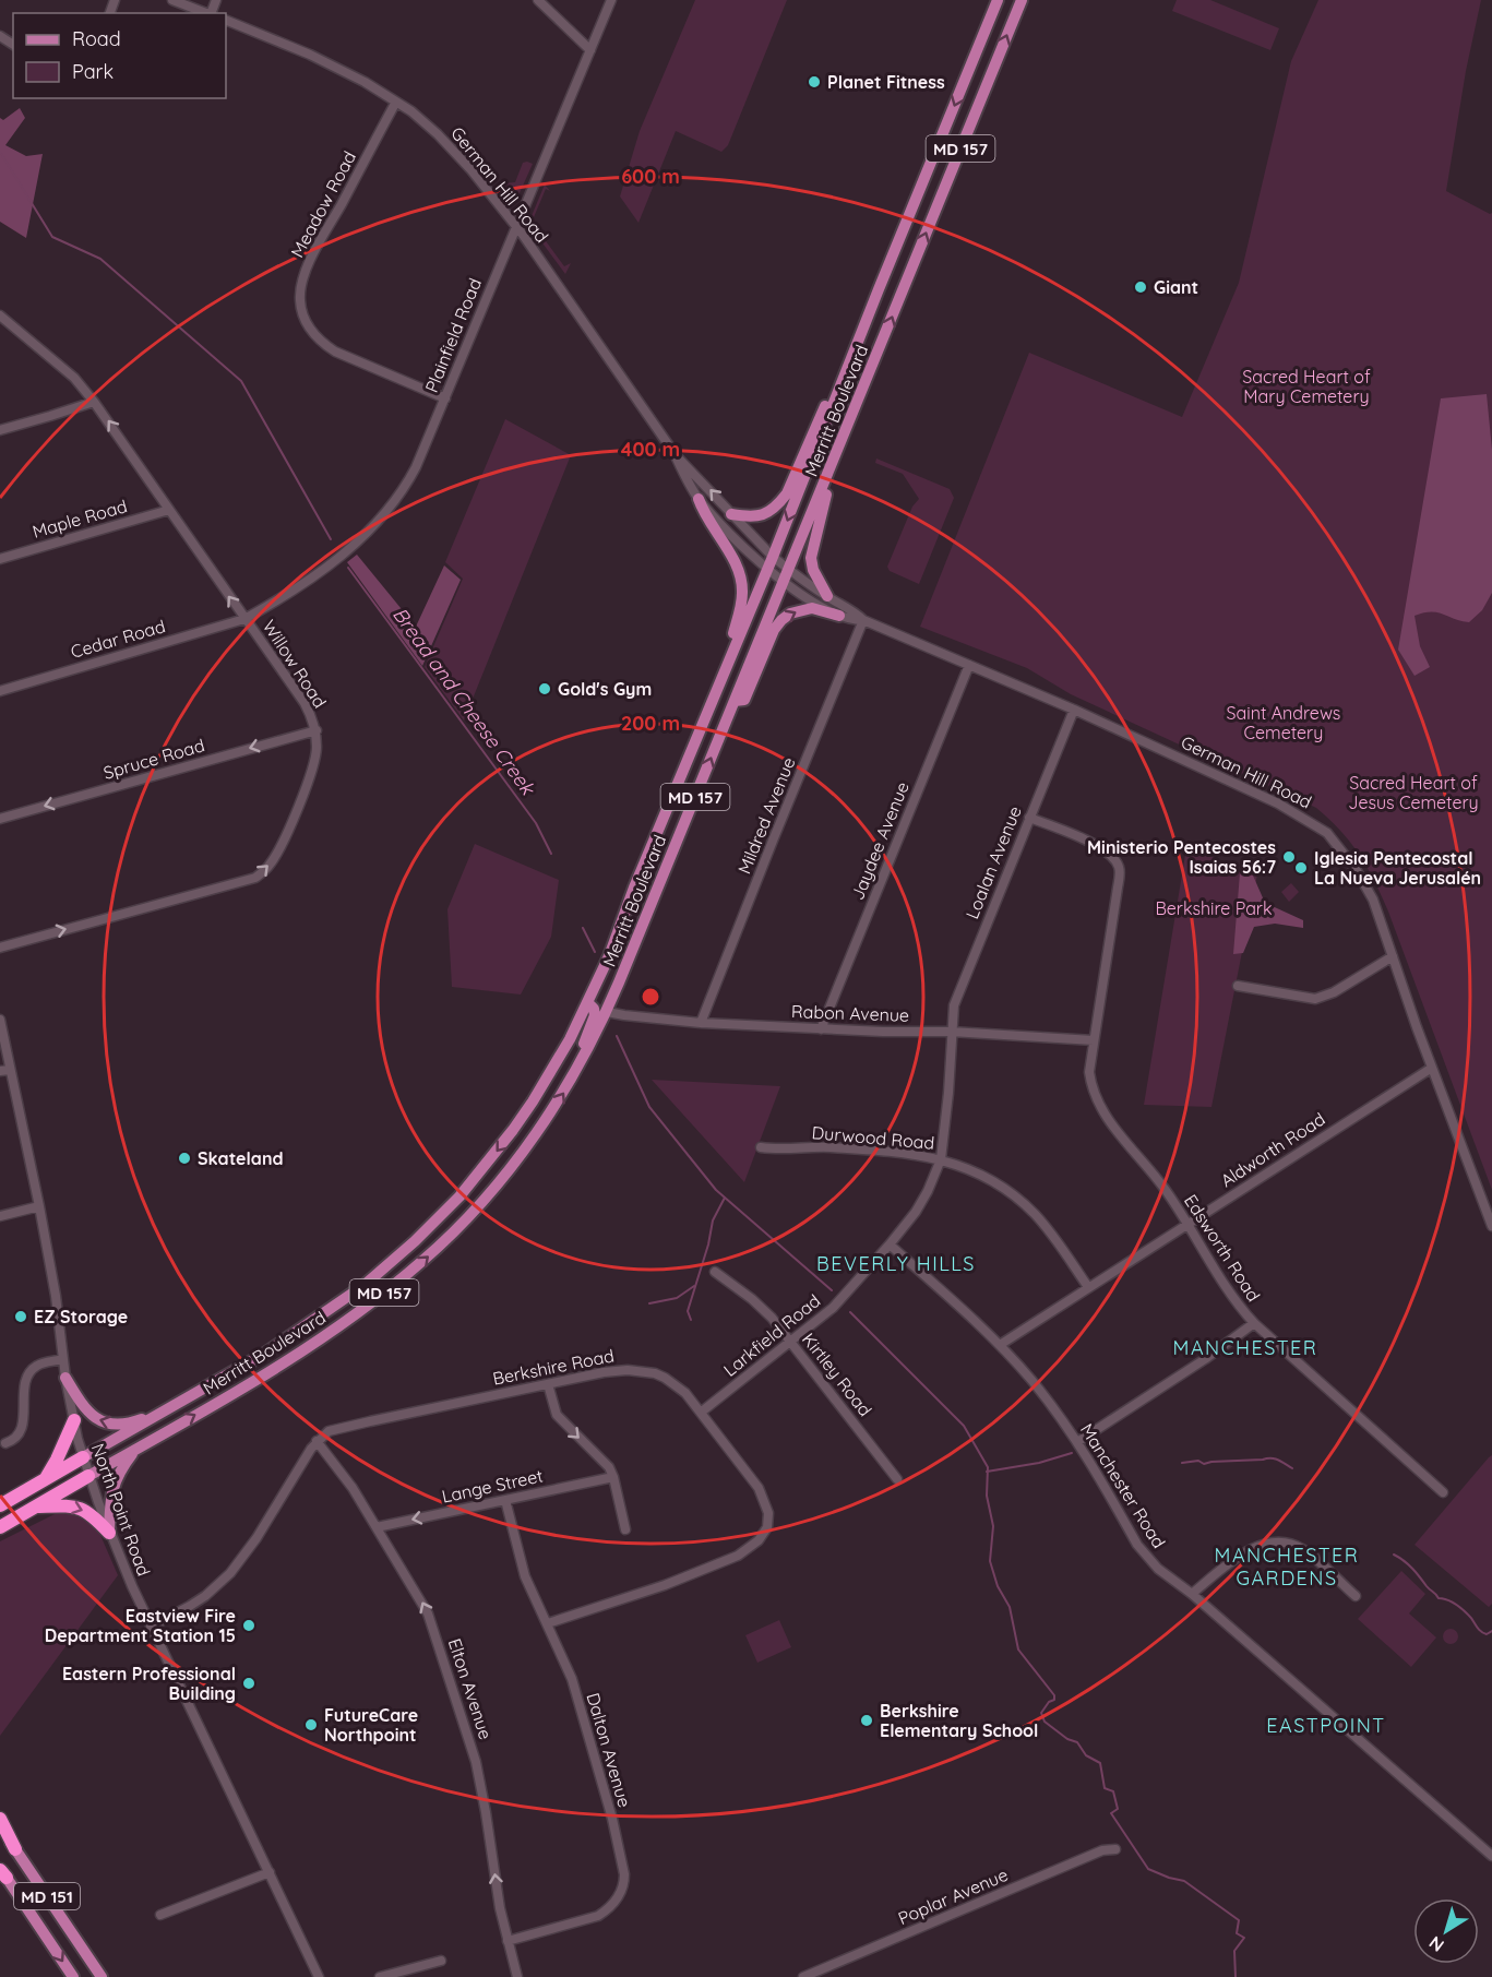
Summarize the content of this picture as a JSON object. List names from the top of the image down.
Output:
{
  "streets": {
    "main road": ["MD 157", "Merritt Boulevard", "MD 151"],
    "street": [
      "German Hill Road",
      "Meadow Road",
      "Plainfield Road",
      "Maple Road",
      "Cedar Road",
      "Willow Road",
      "Spruce Road",
      "Mildred Avenue",
      "Jaydee Avenue",
      "Loalan Avenue",
      "Rabon Avenue",
      "Durwood Road",
      "Aldworth Road",
      "Edsworth Road",
      "Larkfield Road",
      "Berkshire Road",
      "Kirtley Road",
      "Lange Street",
      "Manchester Road",
      "North Point Road",
      "Elton Avenue",
      "Dalton Avenue",
      "Poplar Avenue"
    ]
  },
  "crossings": [
    ["German Hill Road", "Meadow Road"],
    ["German Hill Road", "Plainfield Road"],
    ["German Hill Road", "Merritt Boulevard"],
    ["German Hill Road", "Mildred Avenue"],
    ["German Hill Road", "Jaydee Avenue"],
    ["German Hill Road", "Loalan Avenue"],
    ["German Hill Road", "Aldworth Road"],
    ["Meadow Road", "Plainfield Road"],
    ["Plainfield Road", "Cedar Road"],
    ["Plainfield Road", "Willow Road"],
    ["Merritt Boulevard", "Rabon Avenue"],
    ["Merritt Boulevard", "North Point Road"],
    ["Maple Road", "Willow Road"],
    ["Cedar Road", "Willow Road"],
    ["Willow Road", "Spruce Road"],
    ["Mildred Avenue", "Rabon Avenue"],
    ["Jaydee Avenue", "Rabon Avenue"],
    ["Loalan Avenue", "Rabon Avenue"],
    ["Loalan Avenue", "Edsworth Road"],
    ["Loalan Avenue", "Larkfield Road"],
    ["Rabon Avenue", "Edsworth Road"],
    ["Rabon Avenue", "Larkfield Road"],
    ["Durwood Road", "Aldworth Road"],
    ["Durwood Road", "Larkfield Road"],
    ["Aldworth Road", "Edsworth Road"],
    ["Aldworth Road", "Manchester Road"],
    ["Larkfield Road", "Berkshire Road"],
    ["Larkfield Road", "Kirtley Road"],
    ["Larkfield Road", "Manchester Road"],
    ["Berkshire Road", "Elton Avenue"],
    ["Berkshire Road", "Dalton Avenue"],
    ["Lange Street", "Elton Avenue"],
    ["Lange Street", "Dalton Avenue"],
    ["Elton Avenue", "Dalton Avenue"]
  ],
  "one_way": ["Spruce Road", "Lange Street", "Elton Avenue"],
  "districts": [
    "BEVERLY HILLS",
    "MANCHESTER",
    "MANCHESTER GARDENS",
    "EASTPOINT"
  ],
  "water": ["Bread and Cheese Creek"],
  "parks": [
    "Sacred Heart of Mary Cemetery",
    "Saint Andrews Cemetery",
    "Sacred Heart of Jesus Cemetery",
    "Berkshire Park"
  ],
  "places": [
    "Planet Fitness",
    "Giant",
    "Gold's Gym",
    "Ministerio Pentecostes Isaias 56:7",
    "Iglesia Pentecostal La Nueva Jerusalén",
    "Skateland",
    "EZ Storage",
    "Eastview Fire Department Station 15",
    "Eastern Professional Building",
    "Berkshire Elementary School",
    "FutureCare Northpoint"
  ],
  "legend": ["Road", "Park"],
  "north": "bottom left",
  "rings": ["600 m", "400 m", "200 m"]
}
